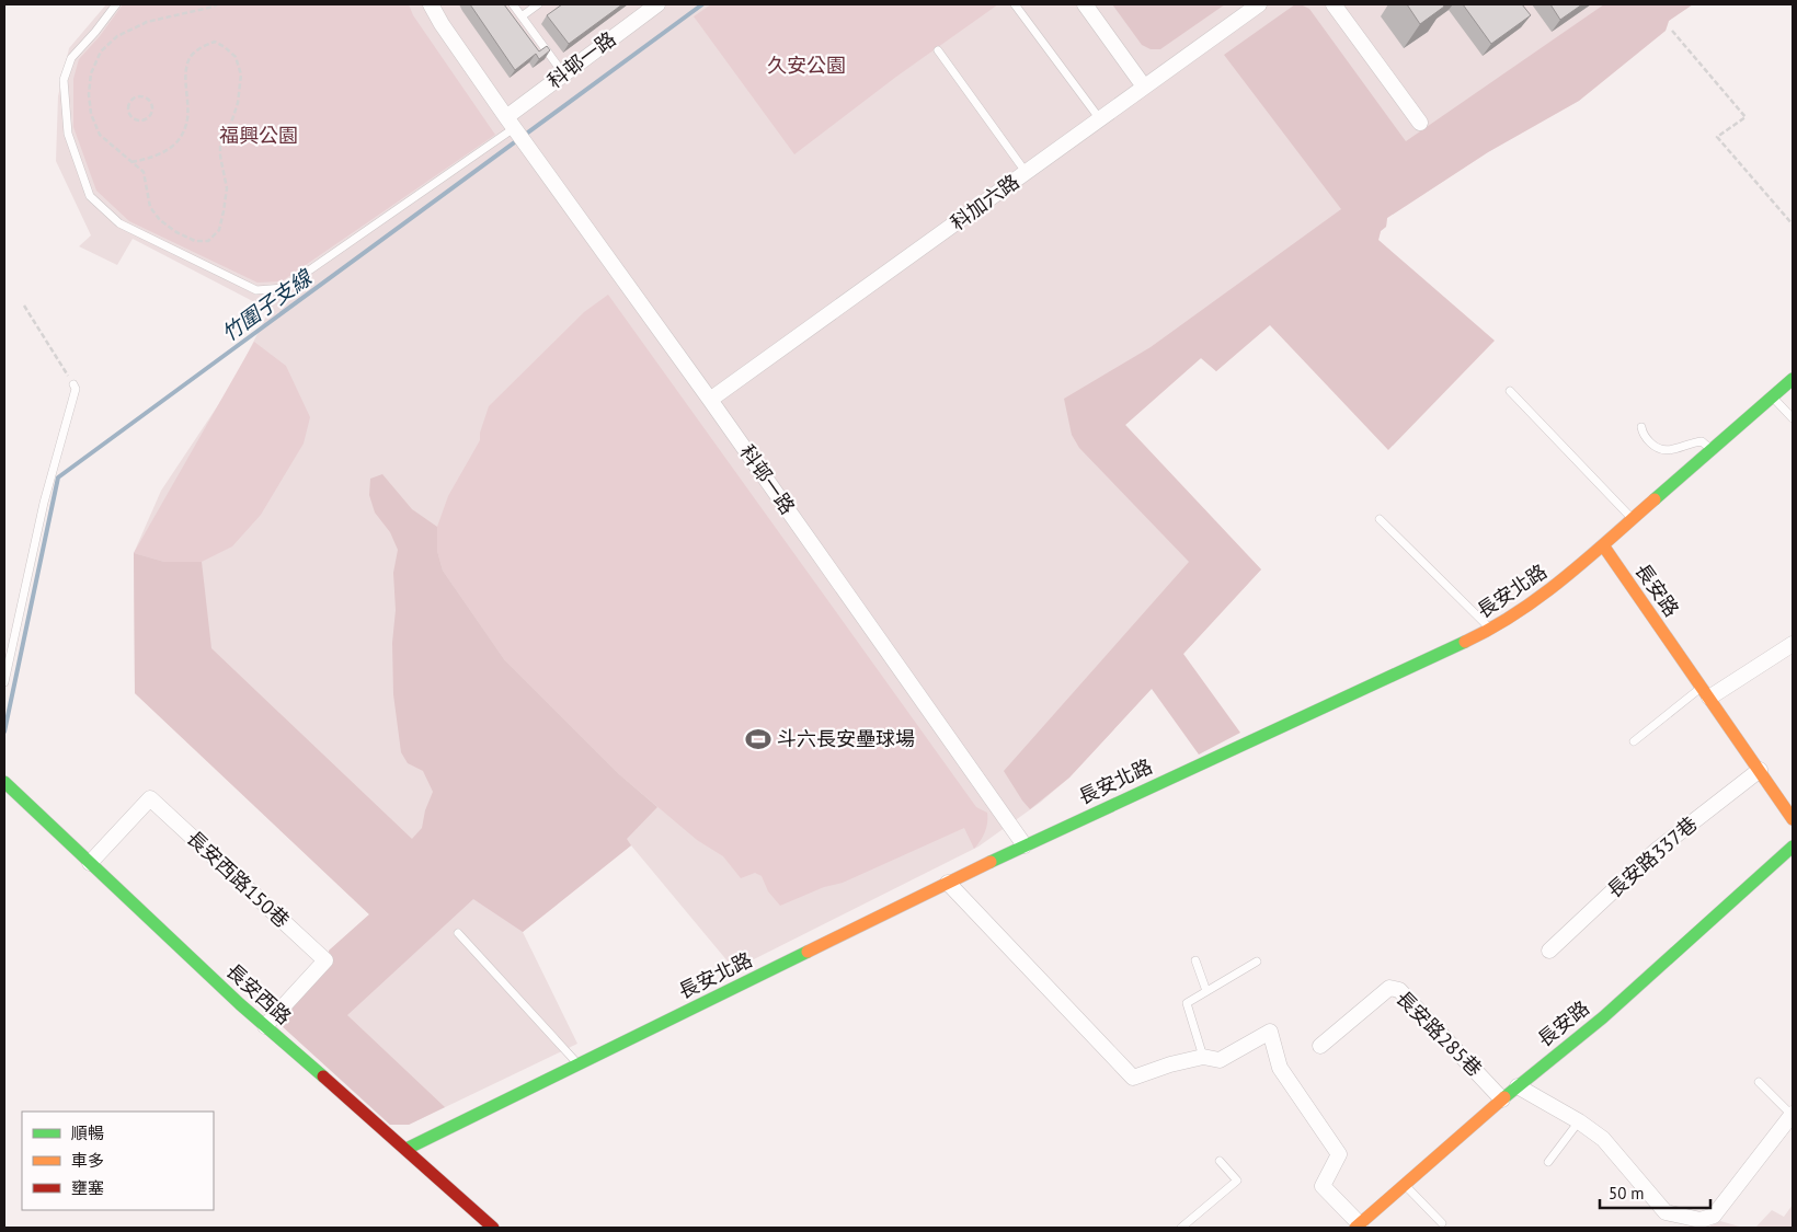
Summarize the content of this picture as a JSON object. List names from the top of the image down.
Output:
{
  "streets": {
    "street": [
      "科邨一路",
      "科加六路",
      "長安路",
      "長安北路",
      "長安路337巷",
      "長安西路150巷",
      "長安西路",
      "長安路285巷"
    ]
  },
  "crossings": [
    ["科邨一路", "科加六路"],
    ["科邨一路", "長安北路"],
    ["長安路", "長安北路"],
    ["長安路", "長安路337巷"],
    ["長安路", "長安路285巷"],
    ["長安北路", "長安西路"],
    ["長安西路150巷", "長安西路"]
  ],
  "water": ["竹圍子支線"],
  "parks": ["久安公園", "福興公園"],
  "places": {
    "sports": ["斗六長安壘球場"]
  },
  "legend": ["順暢", "車多", "壅塞"],
  "scale_bar": "50 m"
}
